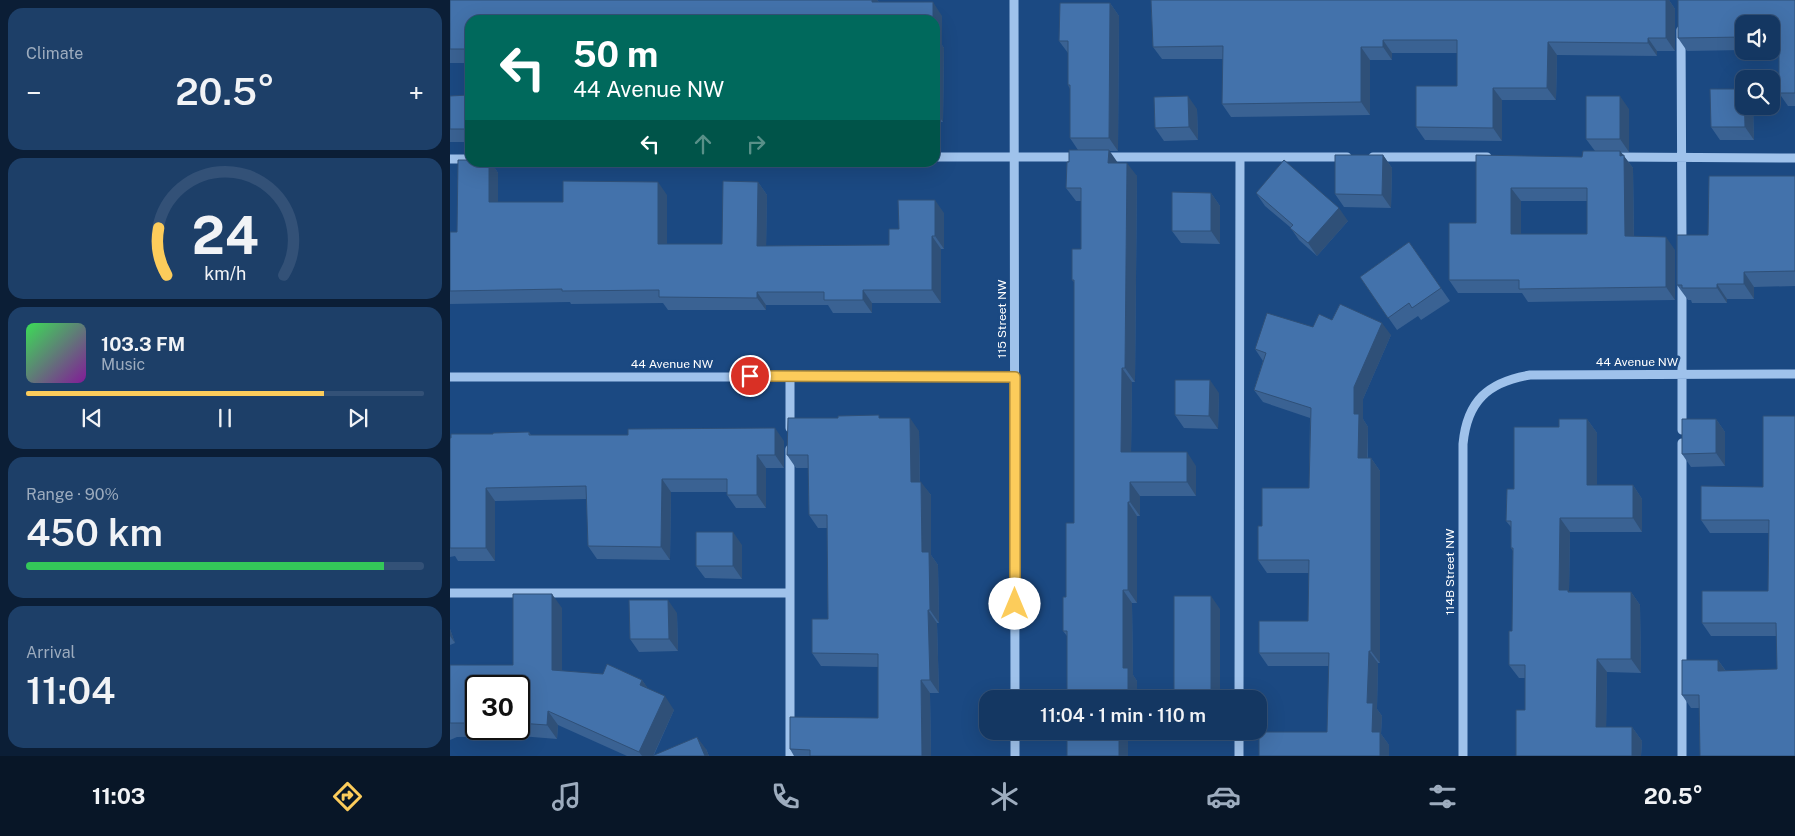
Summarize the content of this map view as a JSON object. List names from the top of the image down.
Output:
{
  "streets": {
    "street": ["115 Street NW", "44 Avenue NW", "114B Street NW"]
  },
  "crossings": [
    ["115 Street NW", "44 Avenue NW"],
    ["44 Avenue NW", "114B Street NW"]
  ],
  "page": {
    "tile": [
      "Climate",
      ["Range · 90%", "450 km"],
      ["Arrival", "11:04"]
    ],
    "turn": ["50 m", "44 Avenue NW"],
    "heat": ["−", "20.5°", "+"],
    "song": ["103.3 FM", "Music"],
    "limit": "30",
    "trip": "11:04 · 1 min · 110 m",
    "tabs": ["11:03", "20.5°"],
    "gauge": ["24", "km/h"]
  }
}
